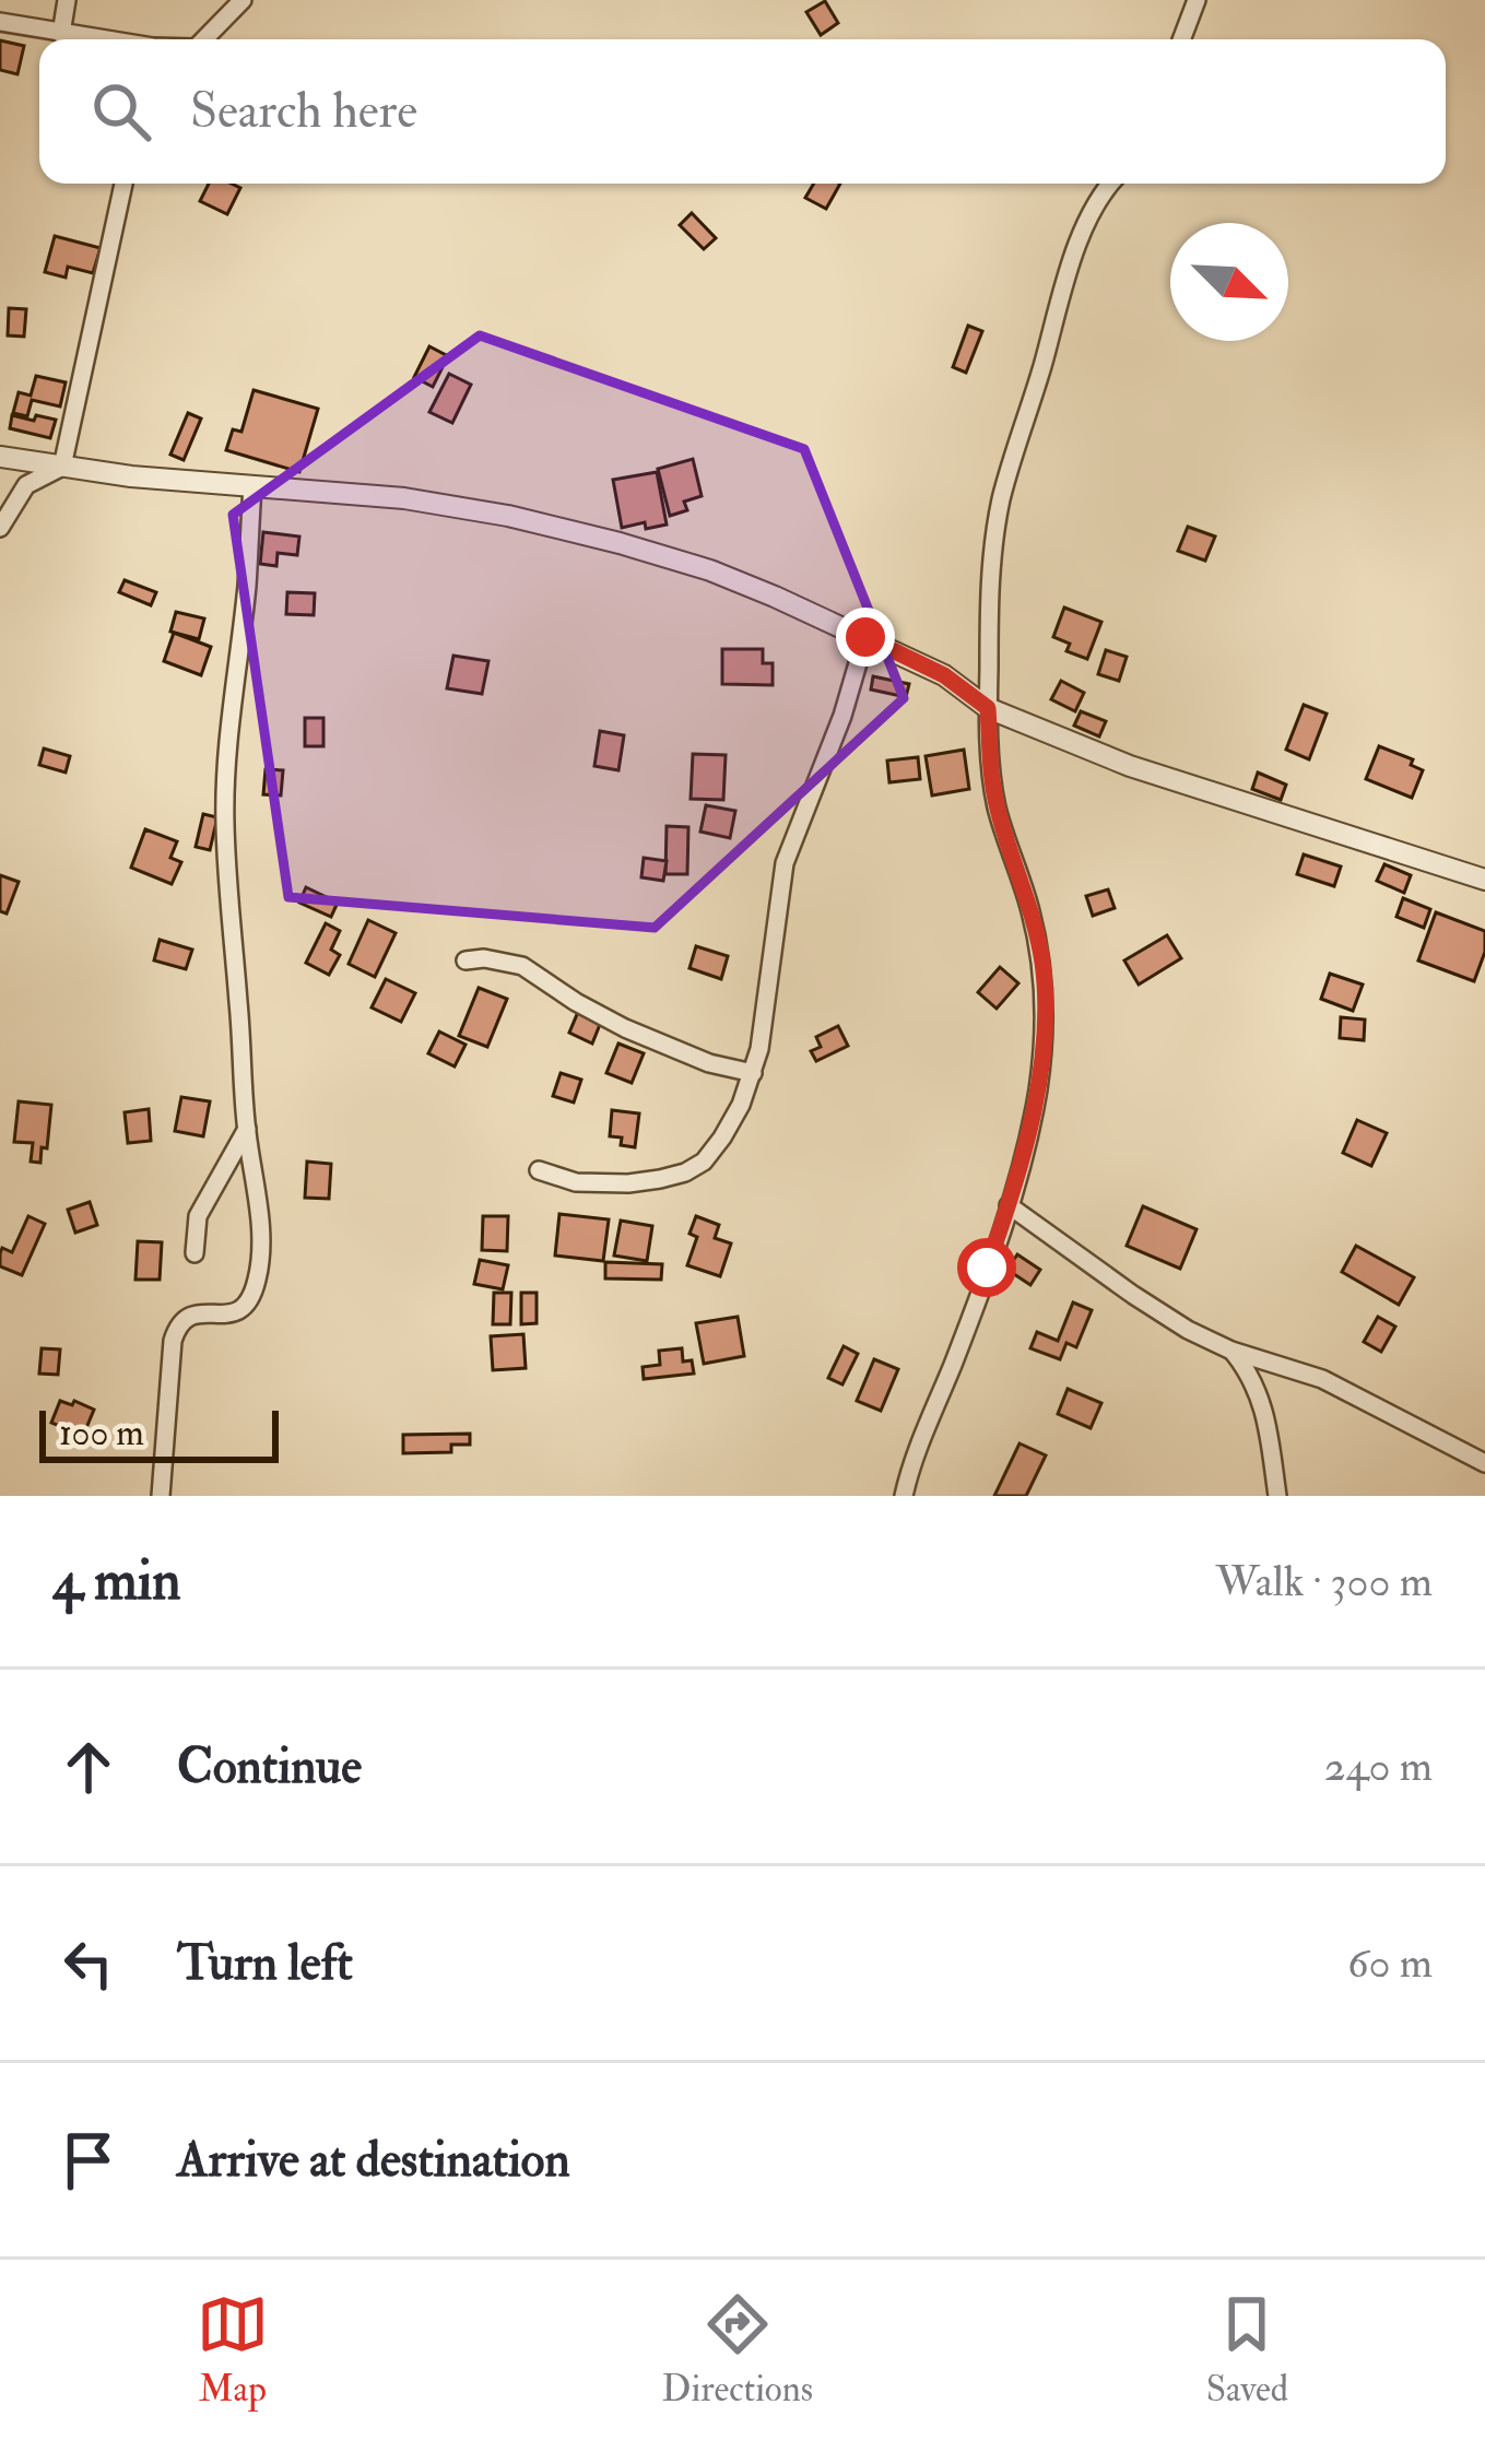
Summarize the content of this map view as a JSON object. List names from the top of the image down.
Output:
{
  "scale_bar": "100 m",
  "north": "bottom right",
  "page": {
    "search": "Search here",
    "scale": "100 m",
    "heading": ["4 min", "Walk · 300 m"],
    "list": [
      ["Continue", "240 m"],
      ["Turn left", "60 m"],
      "Arrive at destination"
    ],
    "nav": ["Map", "Directions", "Saved"]
  }
}
